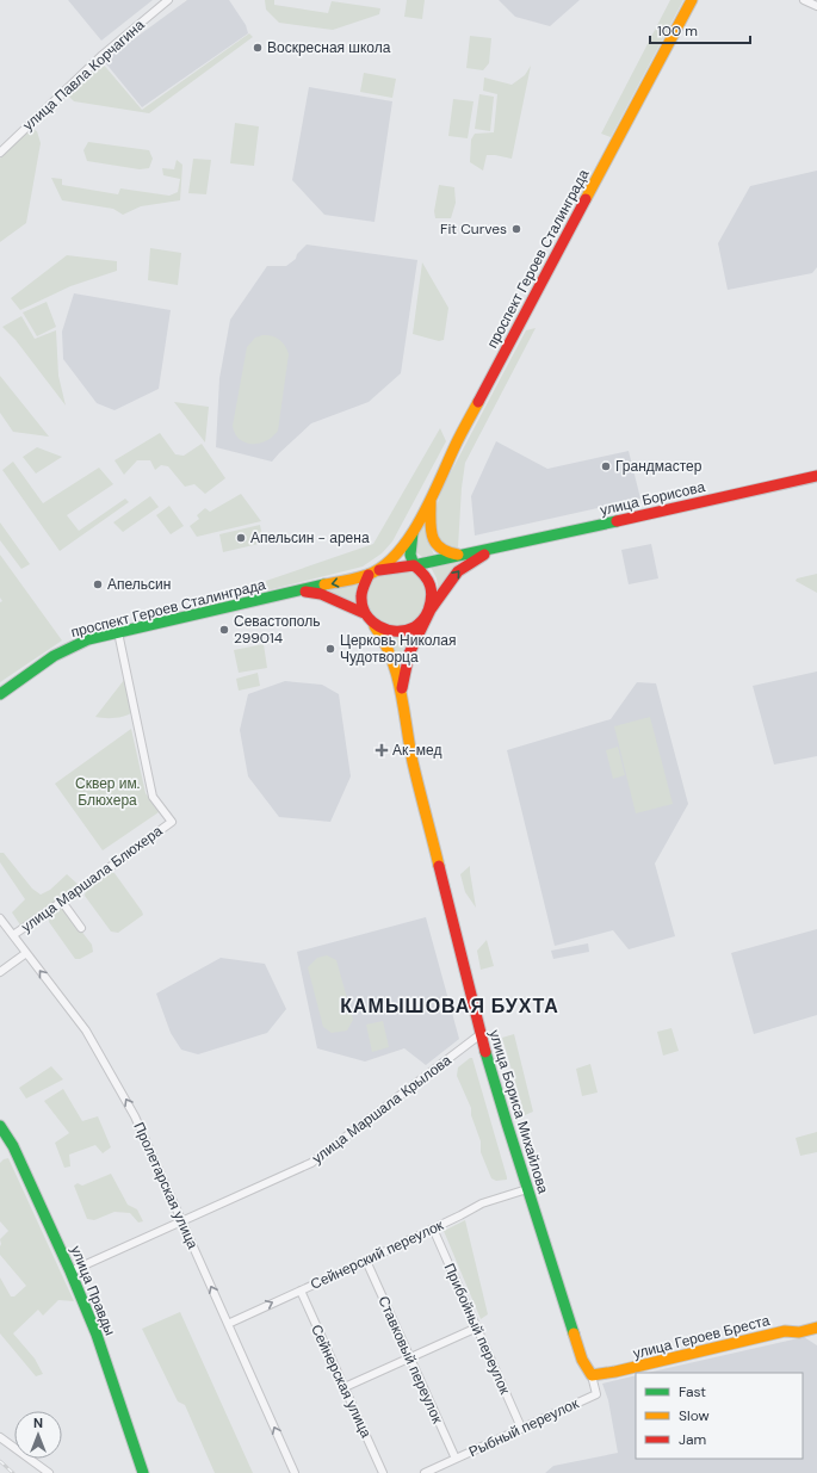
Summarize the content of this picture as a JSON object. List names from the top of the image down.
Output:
{
  "streets": {
    "main road": [
      "проспект Героев Сталинграда",
      "улица Борисова",
      "улица Бориса Михайлова",
      "улица Правды",
      "улица Героев Бреста"
    ],
    "street": [
      "улица Павла Корчагина",
      "улица Маршала Блюхера",
      "улица Маршала Крылова",
      "Пролетарская улица",
      "Сейнерский переулок",
      "Прибойный переулок",
      "Ставковый переулок",
      "Сейнерская улица",
      "Рыбный переулок"
    ]
  },
  "crossings": [
    ["проспект Героев Сталинграда", "улица Борисова"],
    ["проспект Героев Сталинграда", "улица Маршала Блюхера"],
    ["проспект Героев Сталинграда", "улица Бориса Михайлова"],
    ["улица Борисова", "улица Бориса Михайлова"],
    ["улица Маршала Блюхера", "Пролетарская улица"],
    ["улица Маршала Крылова", "улица Бориса Михайлова"],
    ["улица Маршала Крылова", "Пролетарская улица"],
    ["улица Маршала Крылова", "улица Правды"],
    ["улица Бориса Михайлова", "Сейнерский переулок"],
    ["улица Бориса Михайлова", "улица Героев Бреста"],
    ["улица Бориса Михайлова", "Рыбный переулок"],
    ["Пролетарская улица", "Сейнерский переулок"],
    ["Сейнерский переулок", "Прибойный переулок"],
    ["Сейнерский переулок", "Ставковый переулок"],
    ["Сейнерский переулок", "Сейнерская улица"],
    ["Прибойный переулок", "Рыбный переулок"],
    ["Ставковый переулок", "Рыбный переулок"]
  ],
  "one_way": ["Пролетарская улица"],
  "districts": ["КАМЫШОВАЯ БУХТА"],
  "parks": ["Сквер им. Блюхера"],
  "places": {
    "other": [
      "Воскресная школа",
      "Fit Curves",
      "Грандмастер",
      "Апельсин - арена",
      "Апельсин",
      "Севастополь 299014",
      "Церковь Николая Чудотворца"
    ],
    "health": ["Ак-мед"]
  },
  "legend": ["Fast", "Slow", "Jam"],
  "scale_bar": "100 m",
  "north": "top"
}
